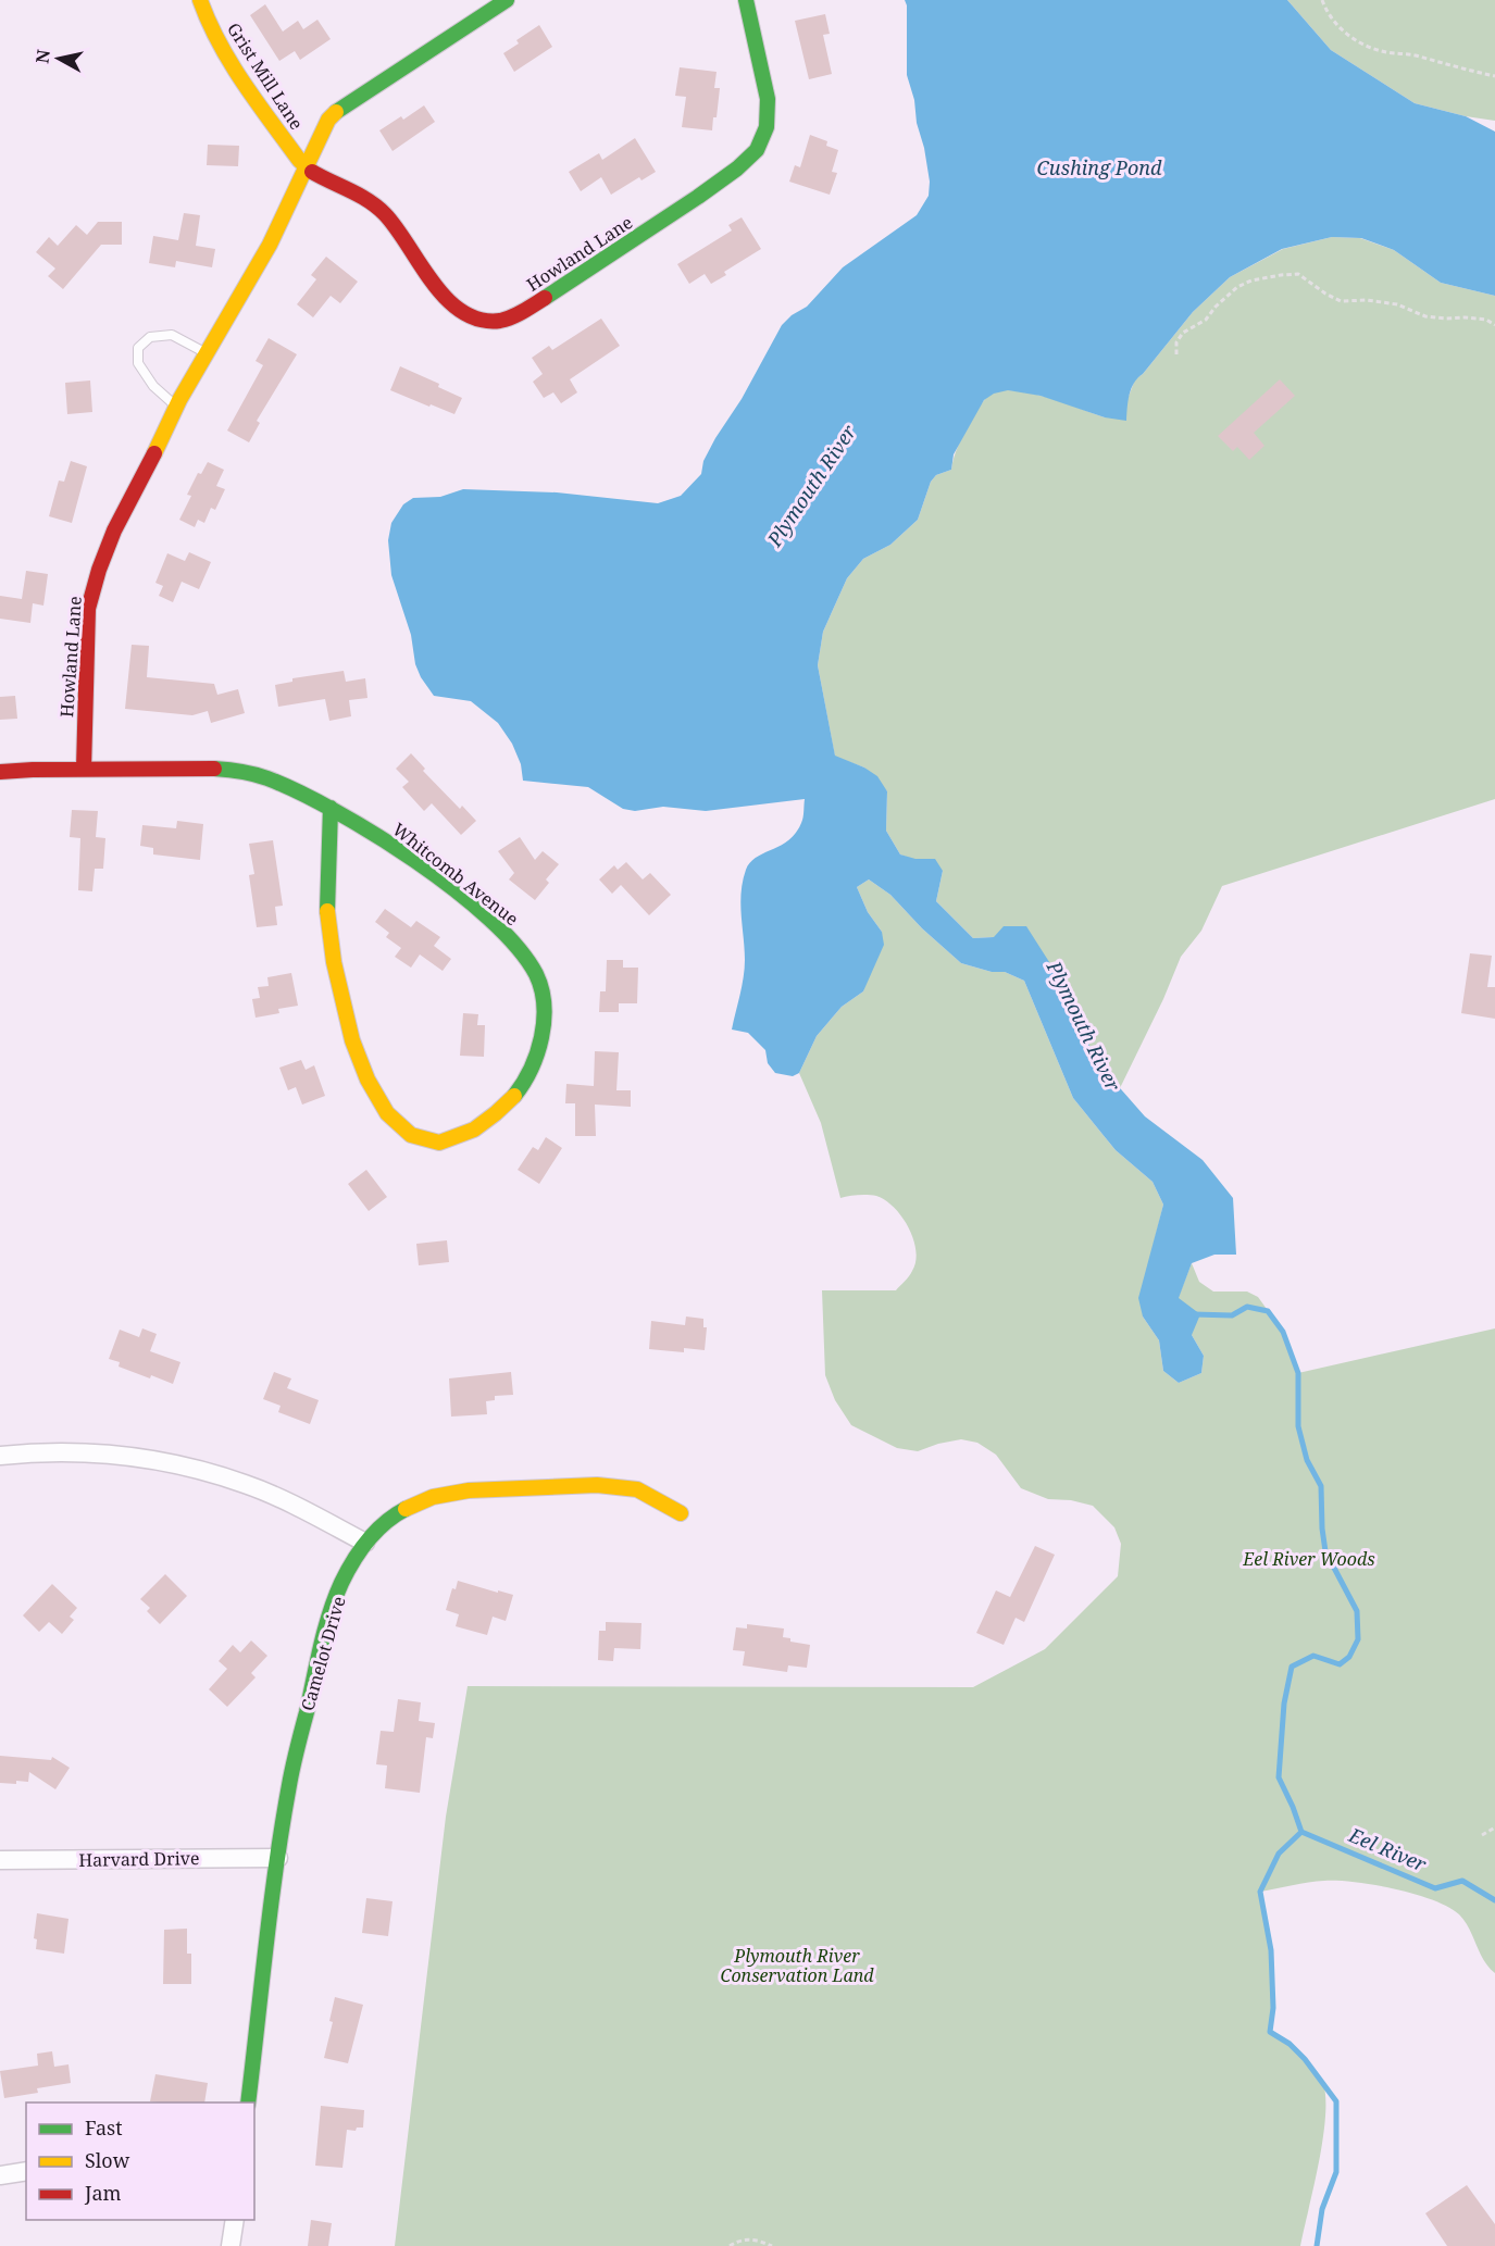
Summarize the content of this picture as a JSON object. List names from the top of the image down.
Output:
{
  "streets": {
    "street": [
      "Grist Mill Lane",
      "Howland Lane",
      "Whitcomb Avenue",
      "Camelot Drive",
      "Harvard Drive"
    ]
  },
  "crossings": [
    ["Grist Mill Lane", "Howland Lane"],
    ["Howland Lane", "Whitcomb Avenue"],
    ["Camelot Drive", "Harvard Drive"]
  ],
  "water": ["Cushing Pond", "Plymouth River", "Eel River"],
  "parks": ["Eel River Woods", "Plymouth River Conservation Land"],
  "legend": ["Fast", "Slow", "Jam"],
  "north": "left"
}
